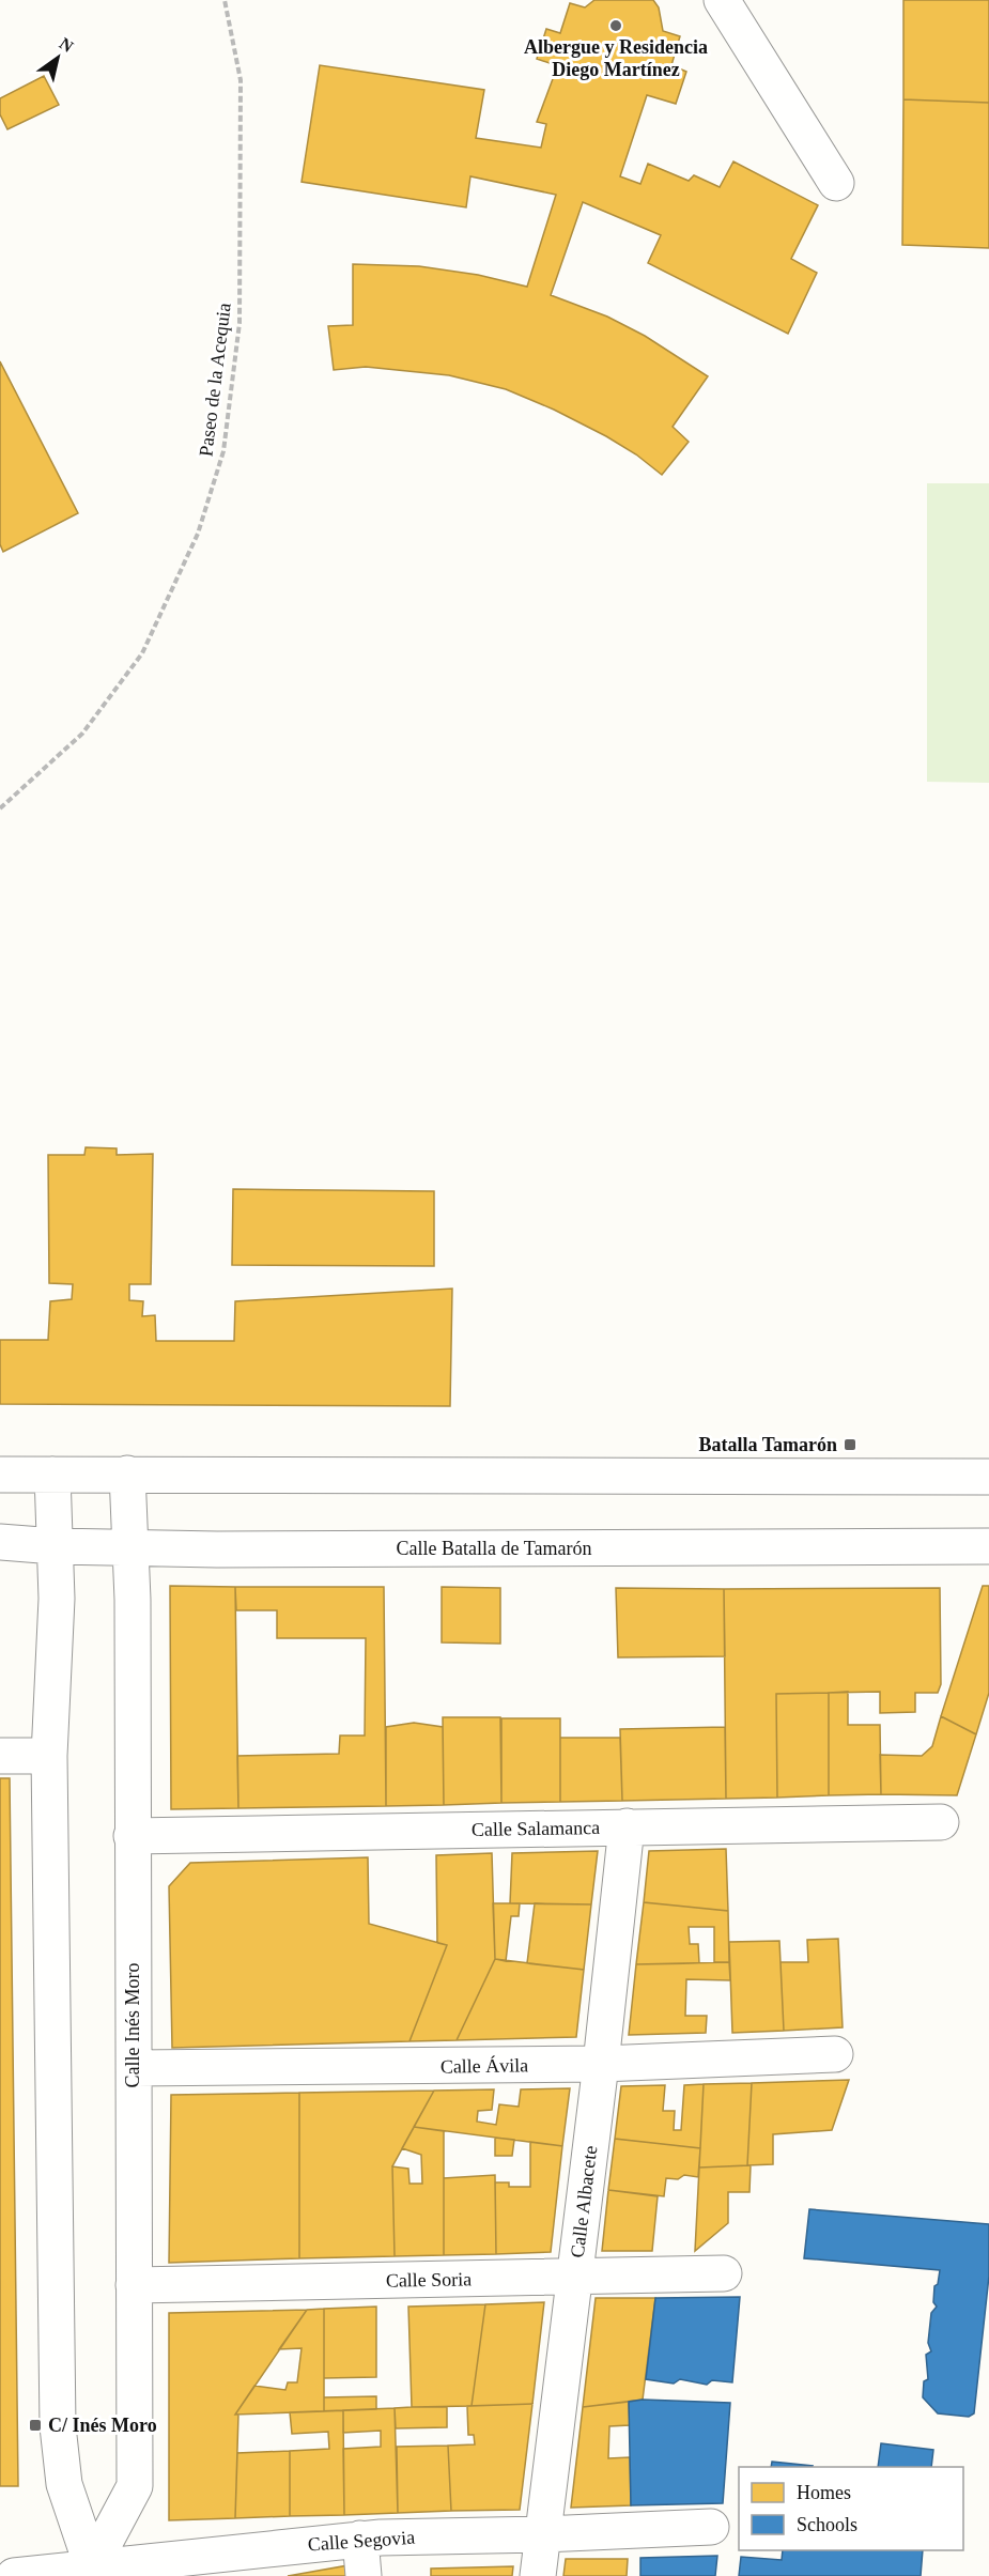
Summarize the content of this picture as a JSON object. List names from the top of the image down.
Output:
{
  "streets": {
    "street": [
      "Calle Batalla de Tamarón",
      "Calle Salamanca",
      "Calle Inés Moro",
      "Calle Ávila",
      "Calle Albacete",
      "Calle Soria",
      "Calle Segovia"
    ],
    "path": ["Paseo de la Acequia"]
  },
  "crossings": [
    ["Calle Batalla de Tamarón", "Calle Inés Moro"],
    ["Calle Salamanca", "Calle Inés Moro"],
    ["Calle Salamanca", "Calle Albacete"],
    ["Calle Inés Moro", "Calle Ávila"],
    ["Calle Inés Moro", "Calle Soria"],
    ["Calle Inés Moro", "Calle Segovia"],
    ["Calle Ávila", "Calle Albacete"],
    ["Calle Albacete", "Calle Soria"],
    ["Calle Albacete", "Calle Segovia"]
  ],
  "places": {
    "other": ["Albergue y Residencia Diego Martínez"],
    "transit": ["Batalla Tamarón", "C/ Inés Moro"]
  },
  "legend": ["Homes", "Schools"],
  "north": "top right"
}
